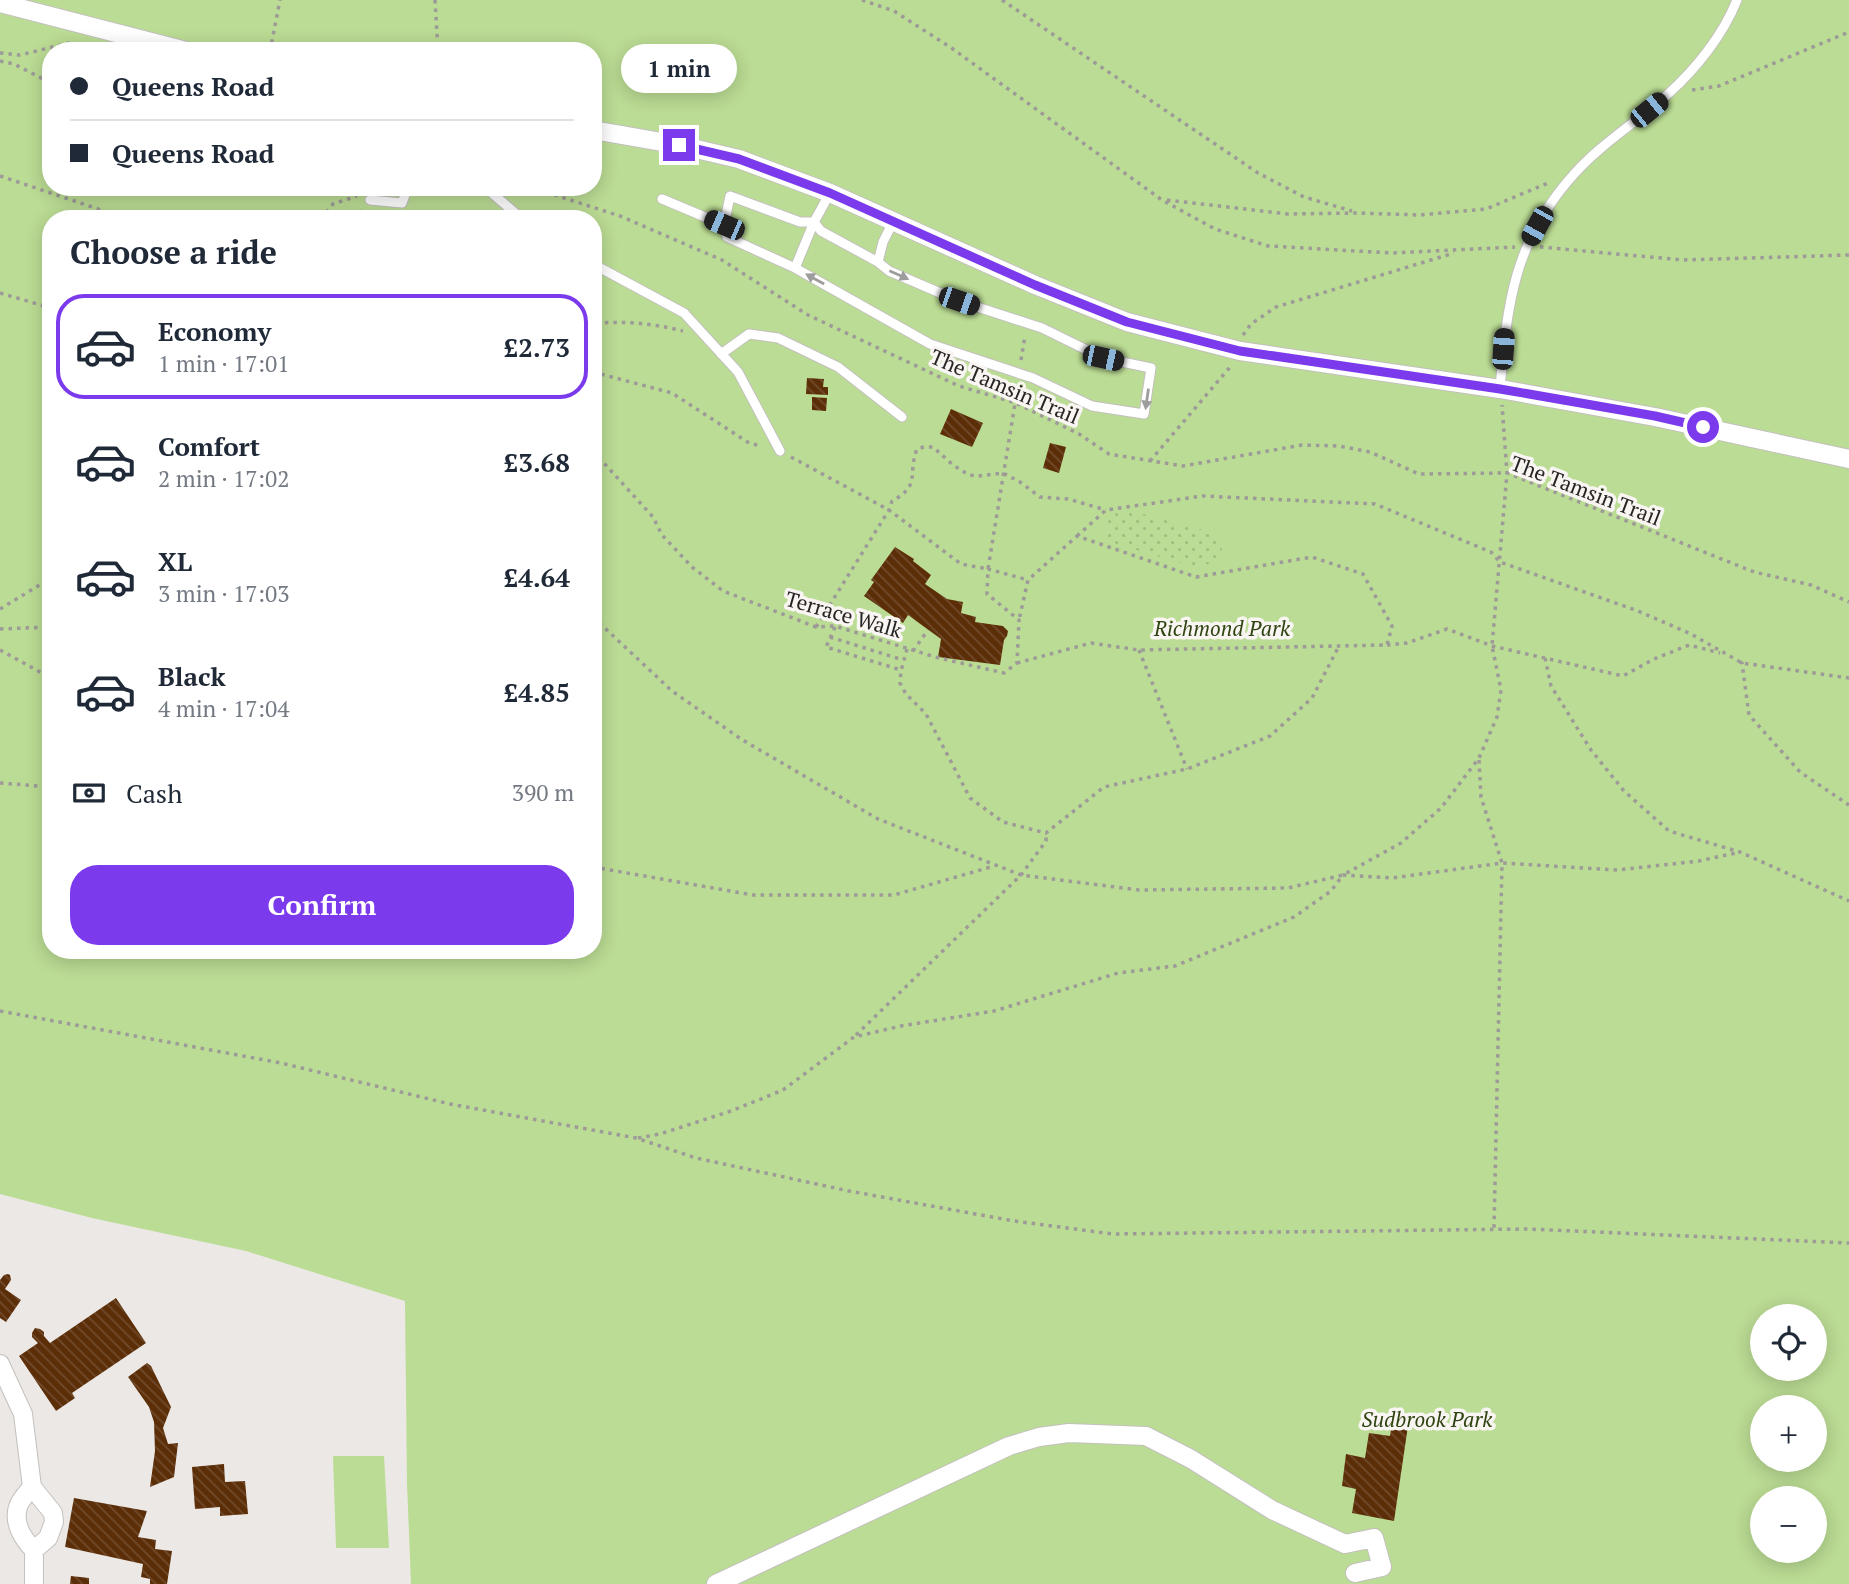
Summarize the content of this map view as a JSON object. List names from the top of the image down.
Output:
{
  "streets": {
    "path": ["The Tamsin Trail", "Terrace Walk"]
  },
  "parks": ["Richmond Park", "Sudbrook Park"],
  "page": {
    "banner": ["Queens Road", "Queens Road"],
    "bubble": "1 min",
    "heading": "Choose a ride",
    "list": [
      {
        "name": "Economy",
        "note": "1 min · 17:01",
        "value": "£2.73"
      },
      {
        "name": "Comfort",
        "note": "2 min · 17:02",
        "value": "£3.68"
      },
      {
        "name": "XL",
        "note": "3 min · 17:03",
        "value": "£4.64"
      },
      {
        "name": "Black",
        "note": "4 min · 17:04",
        "value": "£4.85"
      }
    ],
    "pay": ["Cash", "390 m"],
    "buttons": "Confirm",
    "map_buttons": ["+", "−"]
  }
}
